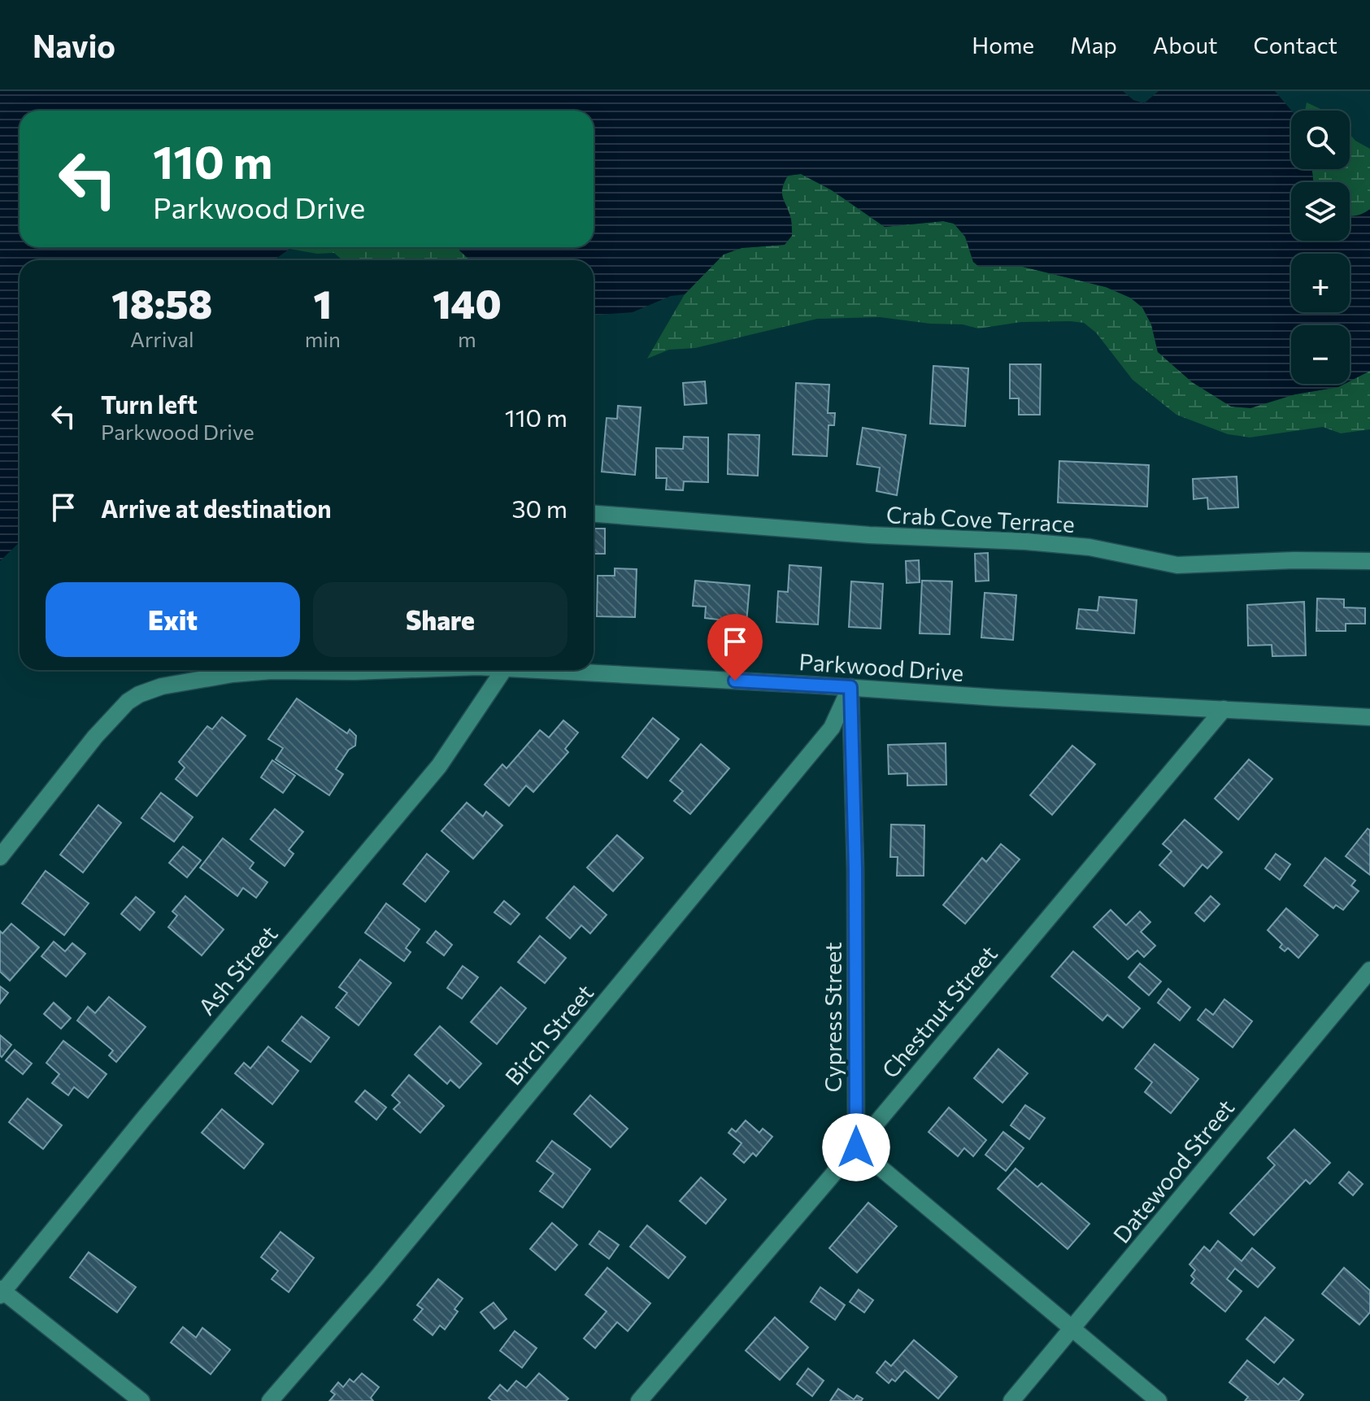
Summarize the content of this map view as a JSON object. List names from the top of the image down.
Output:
{
  "streets": {
    "street": [
      "Crab Cove Terrace",
      "Parkwood Drive",
      "Ash Street",
      "Chestnut Street",
      "Cypress Street",
      "Birch Street",
      "Datewood Street"
    ]
  },
  "crossings": [
    ["Parkwood Drive", "Chestnut Street"],
    ["Parkwood Drive", "Cypress Street"],
    ["Parkwood Drive", "Birch Street"],
    ["Chestnut Street", "Cypress Street"],
    ["Cypress Street", "Birch Street"]
  ],
  "page": {
    "header": "Navio",
    "nav": [
      "Home",
      "Map",
      "About",
      "Contact"
    ],
    "map_buttons": ["+", "−"],
    "turn": ["110 m", "Parkwood Drive"],
    "eta": [
      "18:58",
      "Arrival",
      "1",
      "min",
      "140",
      "m"
    ],
    "list": [
      {
        "name": "Turn left",
        "note": "Parkwood Drive",
        "value": "110 m"
      },
      {
        "name": "Arrive at destination",
        "value": "30 m"
      }
    ],
    "buttons": ["Exit", "Share"]
  }
}
